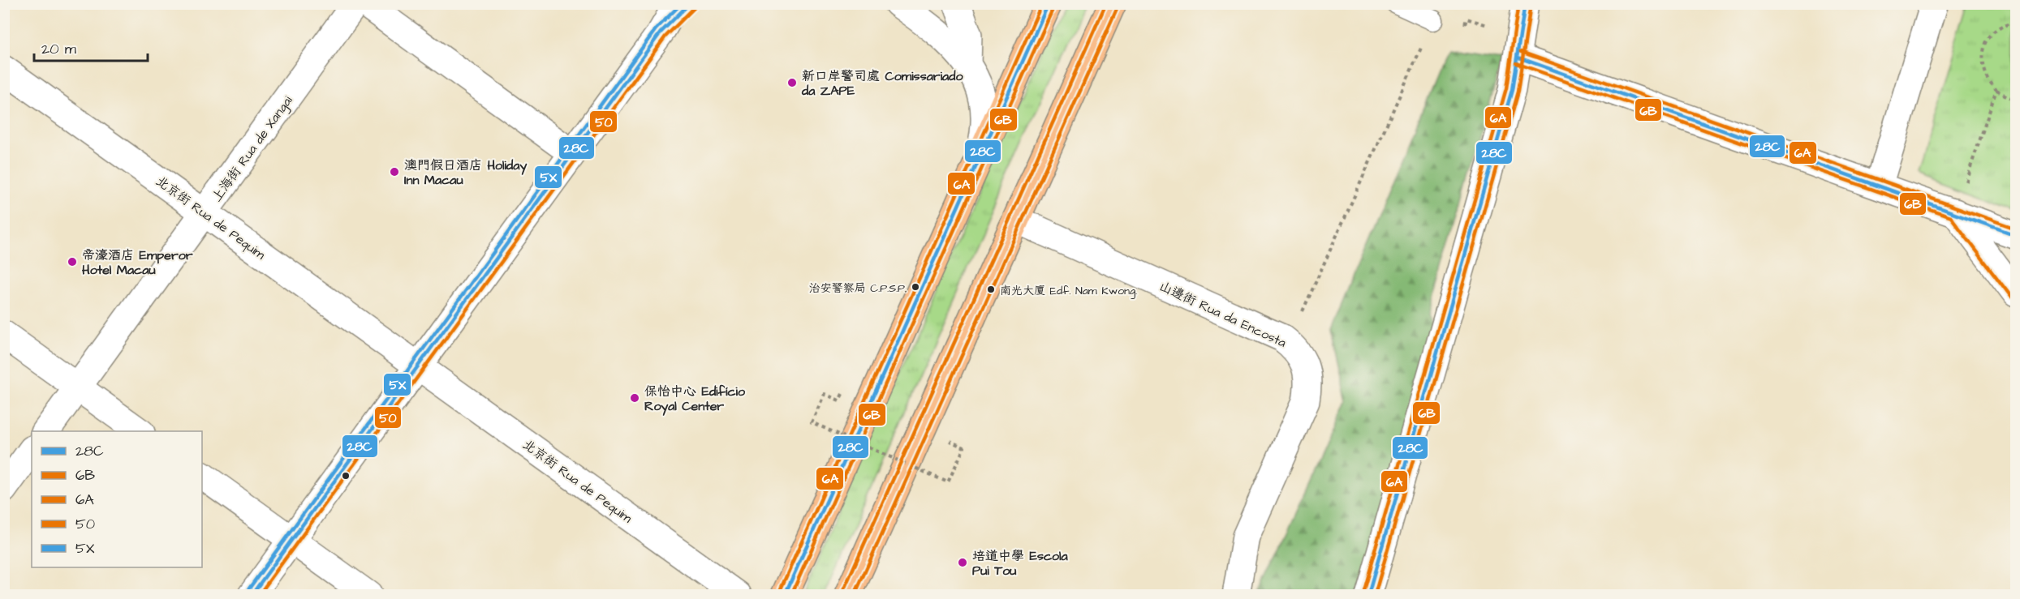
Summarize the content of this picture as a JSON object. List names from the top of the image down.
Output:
{
  "streets": {
    "street": ["上海街 Rua de Xangai", "北京街 Rua de Pequim", "山邊街 Rua da Encosta"]
  },
  "crossings": [
    ["上海街 Rua de Xangai", "北京街 Rua de Pequim"]
  ],
  "places": [
    "新口岸警司處 Comissariado da ZAPE",
    "澳門假日酒店 Holiday Inn Macau",
    "帝濠酒店 Emperor Hotel Macau",
    "治安警察局 C.P.S.P.",
    "南光大廈 Edf. Nam Kwong.",
    "保怡中心 Edifício Royal Center",
    "培道中學 Escola Pui Tou"
  ],
  "lines": [
    "transit line 28C",
    "transit line 6A",
    "transit line 5X",
    "transit line 6B",
    "transit line 50"
  ],
  "legend": [
    "28C",
    "6B",
    "6A",
    "50",
    "5X"
  ],
  "scale_bar": "20 m"
}
